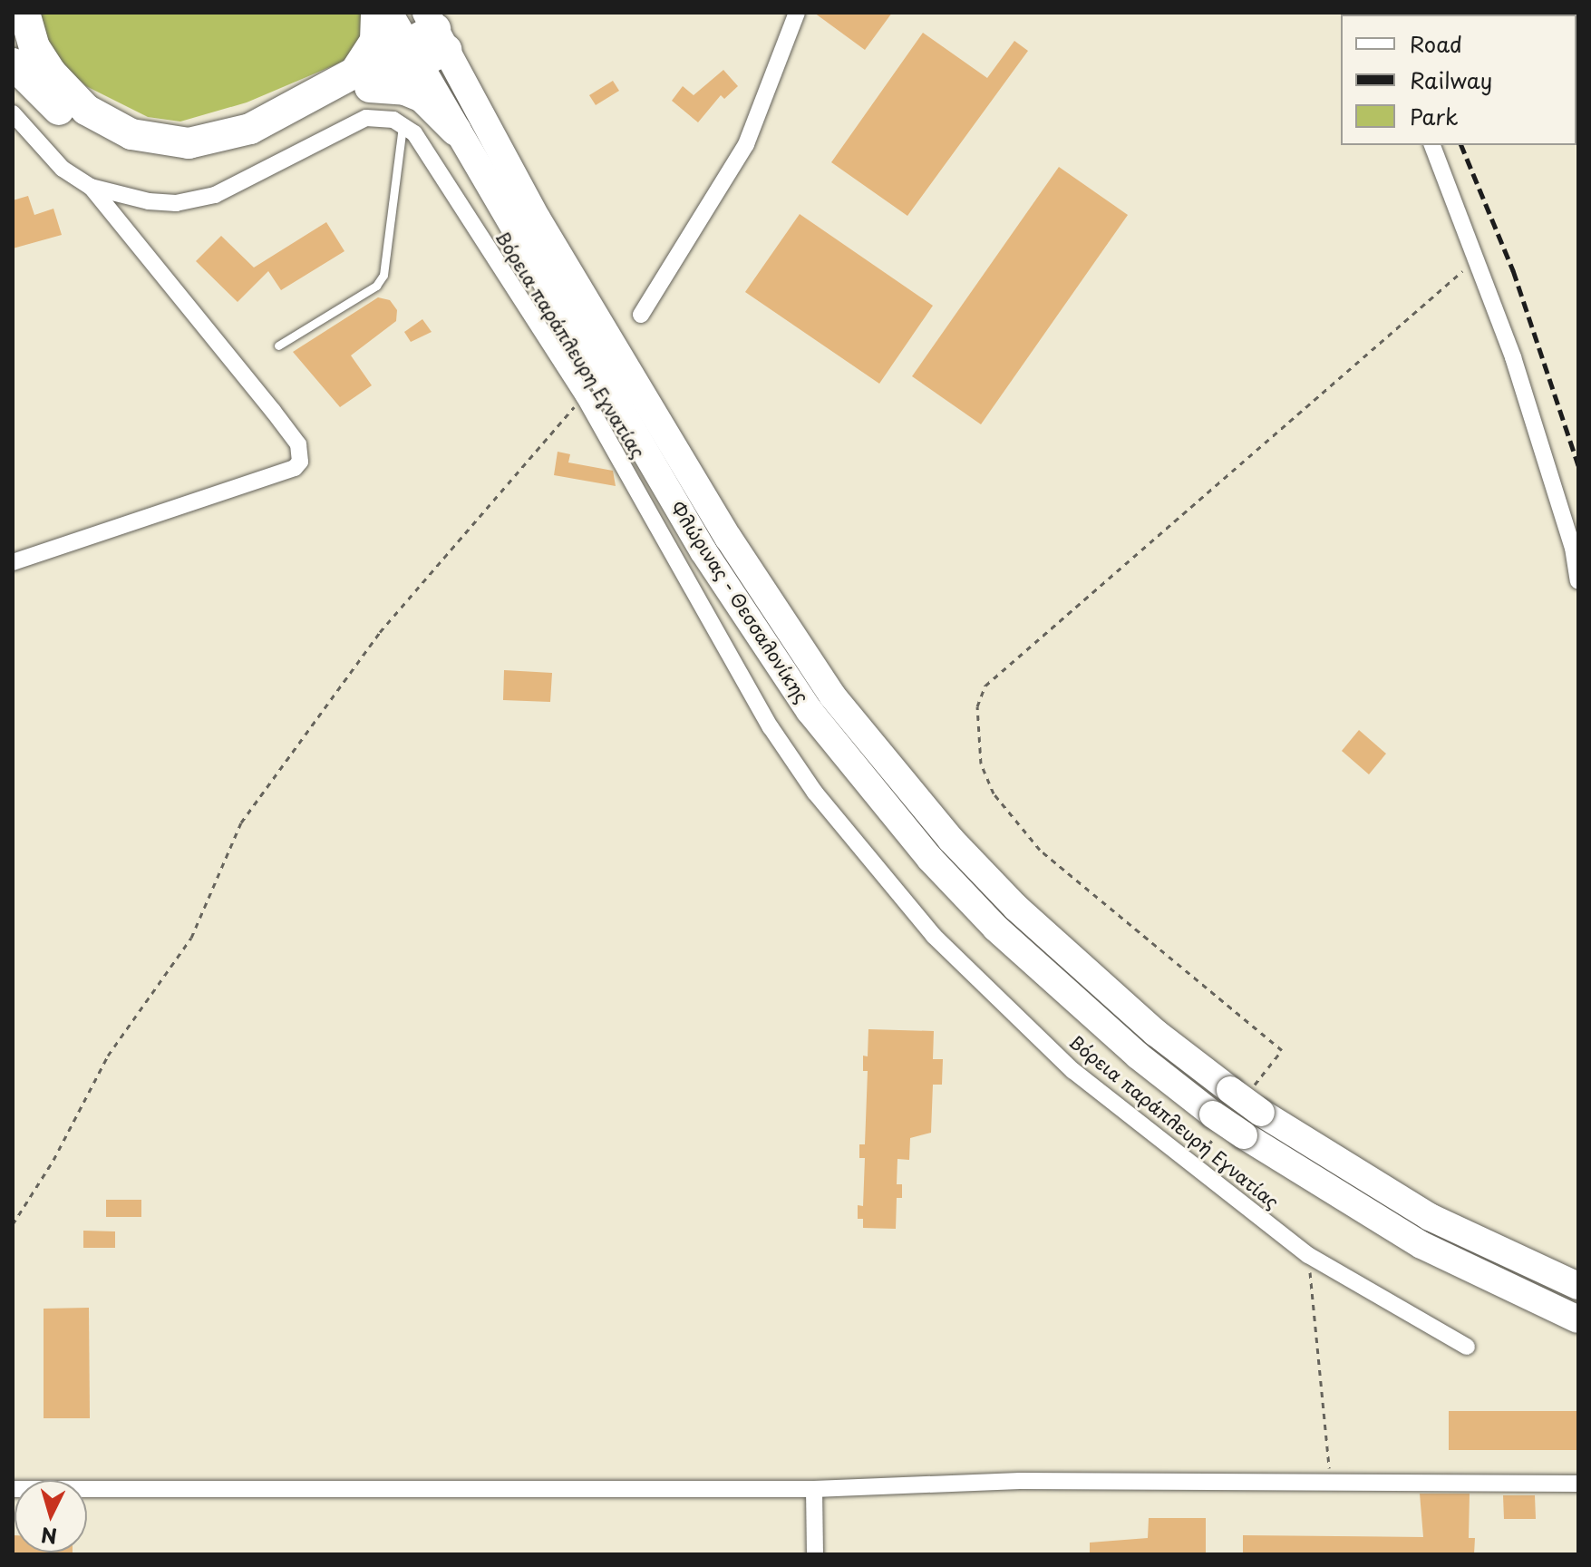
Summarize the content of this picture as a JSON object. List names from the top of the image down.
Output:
{
  "streets": {
    "main road": ["Φλώρινας - Θεσσαλονίκης"],
    "street": ["Βόρεια παράπλευρη Εγνατίας"]
  },
  "legend": ["Road", "Railway", "Park"],
  "north": "bottom"
}
